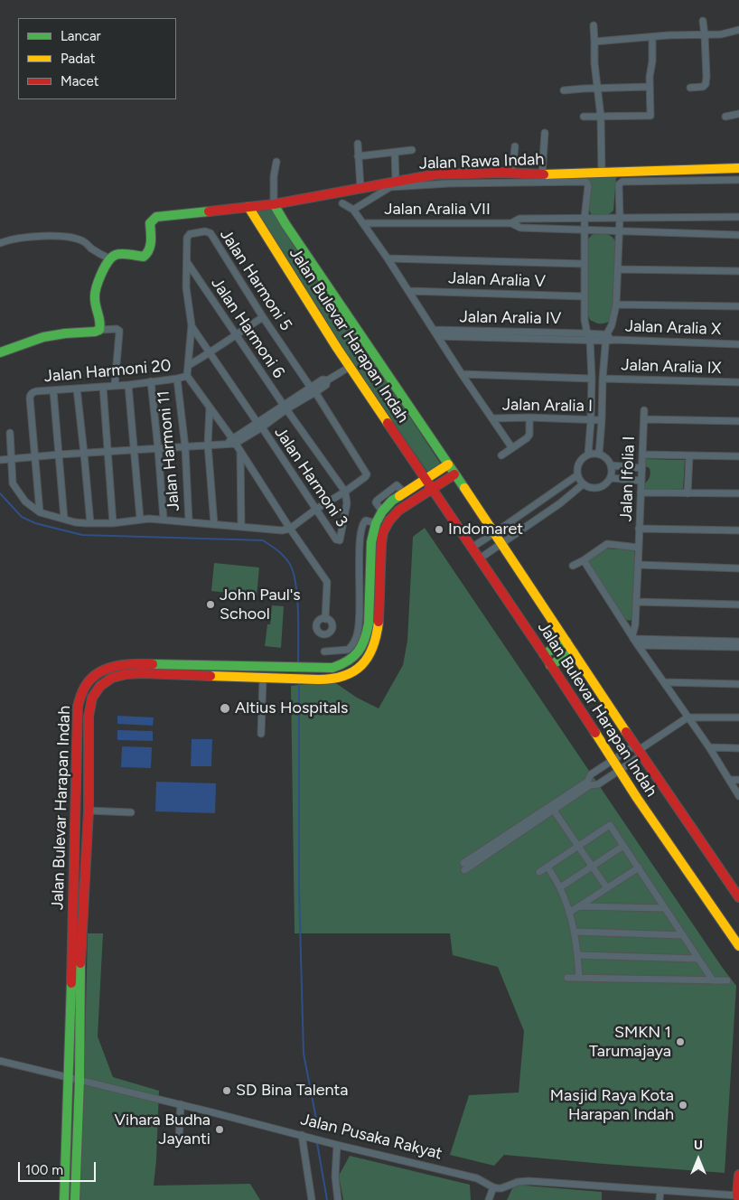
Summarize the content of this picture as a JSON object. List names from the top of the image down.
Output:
{
  "streets": {
    "street": [
      "Jalan Rawa Indah",
      "Jalan Aralia VII",
      "Jalan Harmoni 5",
      "Jalan Aralia V",
      "Jalan Aralia IV",
      "Jalan Harmoni 6",
      "Jalan Aralia X",
      "Jalan Bulevar Harapan Indah",
      "Jalan Aralia IX",
      "Jalan Harmoni 20",
      "Jalan Aralia I",
      "Jalan Harmoni 11",
      "Jalan Harmoni 3",
      "Jalan Ifolia I",
      "Jalan Pusaka Rakyat"
    ]
  },
  "crossings": [
    ["Jalan Rawa Indah", "Jalan Bulevar Harapan Indah"],
    ["Jalan Harmoni 5", "Jalan Harmoni 6"],
    ["Jalan Harmoni 5", "Jalan Harmoni 20"],
    ["Jalan Harmoni 5", "Jalan Harmoni 3"],
    ["Jalan Harmoni 6", "Jalan Harmoni 3"],
    ["Jalan Bulevar Harapan Indah", "Jalan Pusaka Rakyat"],
    ["Jalan Harmoni 20", "Jalan Harmoni 11"]
  ],
  "places": [
    "Indomaret",
    "John Paul's School",
    "Altius Hospitals",
    "SMKN 1 Tarumajaya",
    "SD Bina Talenta",
    "Masjid Raya Kota Harapan Indah",
    "Vihara Budha Jayanti"
  ],
  "legend": ["Lancar", "Padat", "Macet"],
  "scale_bar": "100 m",
  "north": "top"
}
